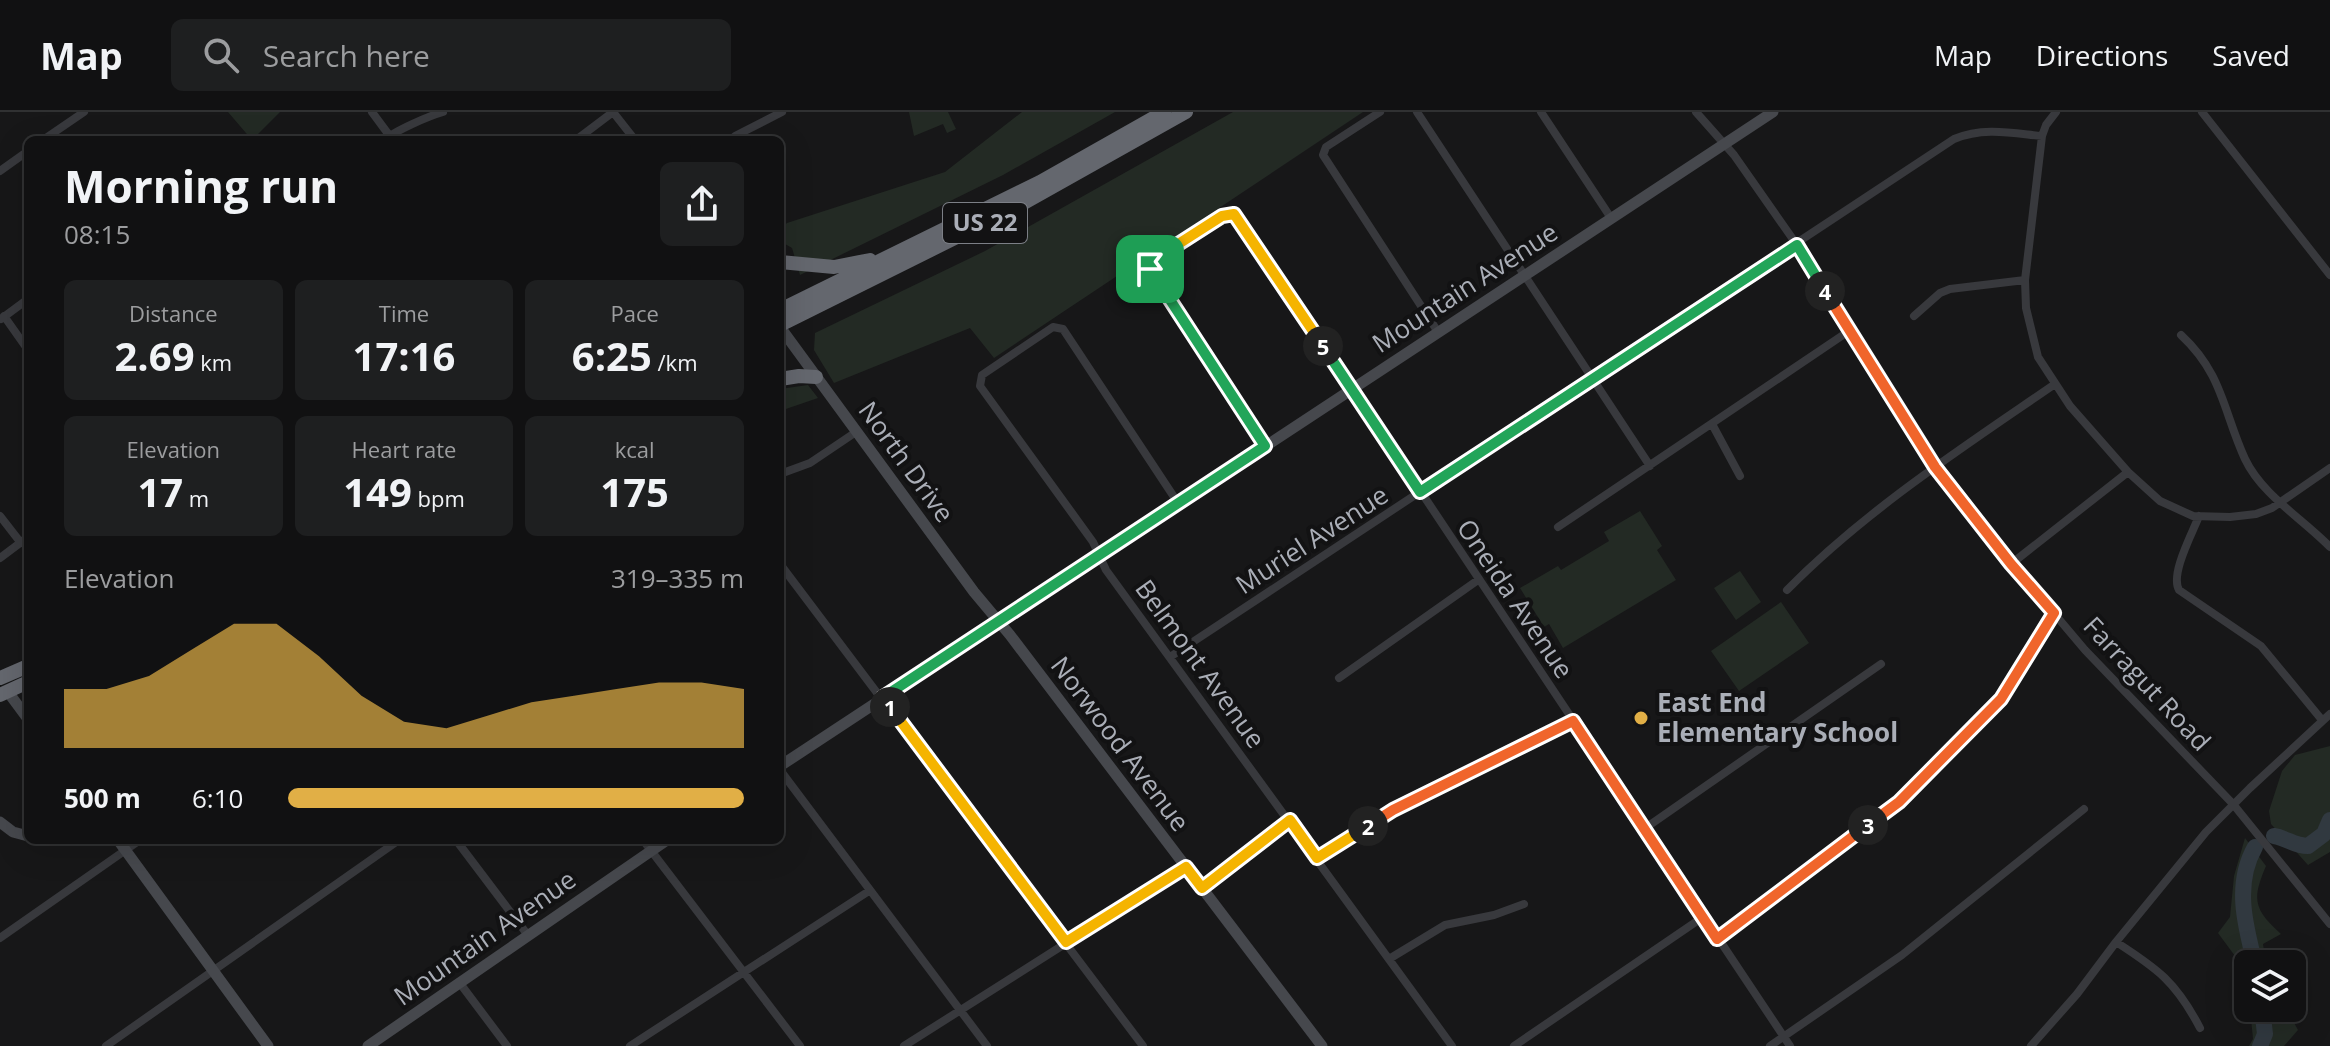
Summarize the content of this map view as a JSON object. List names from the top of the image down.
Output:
{
  "streets": {
    "highway": ["US 22"],
    "street": [
      "Mountain Avenue",
      "North Drive",
      "Muriel Avenue",
      "Oneida Avenue",
      "Belmont Avenue",
      "Farragut Road",
      "Norwood Avenue"
    ]
  },
  "crossings": [
    ["Mountain Avenue", "North Drive"],
    ["Mountain Avenue", "Oneida Avenue"],
    ["Mountain Avenue", "Belmont Avenue"],
    ["Mountain Avenue", "Farragut Road"],
    ["Mountain Avenue", "Norwood Avenue"],
    ["North Drive", "Norwood Avenue"],
    ["Muriel Avenue", "Oneida Avenue"],
    ["Muriel Avenue", "Belmont Avenue"],
    ["Muriel Avenue", "Farragut Road"]
  ],
  "places": ["East End Elementary School"],
  "page": {
    "header": "Map",
    "search": "Search here",
    "nav": ["Map", "Directions", "Saved"],
    "heading": ["Morning run", "08:15"],
    "pins": [
      "4",
      "5",
      "1",
      "3",
      "2"
    ],
    "stats": [
      ["Distance", "2.69 km"],
      ["Time", "17:16"],
      ["Pace", "6:25 /km"],
      ["Elevation", "17 m"],
      ["Heart rate", "149 bpm"],
      ["kcal", "175"]
    ],
    "chart": ["Elevation", "319–335 m"],
    "list": [
      {
        "name": "500 m",
        "note": "6:10"
      }
    ]
  }
}
